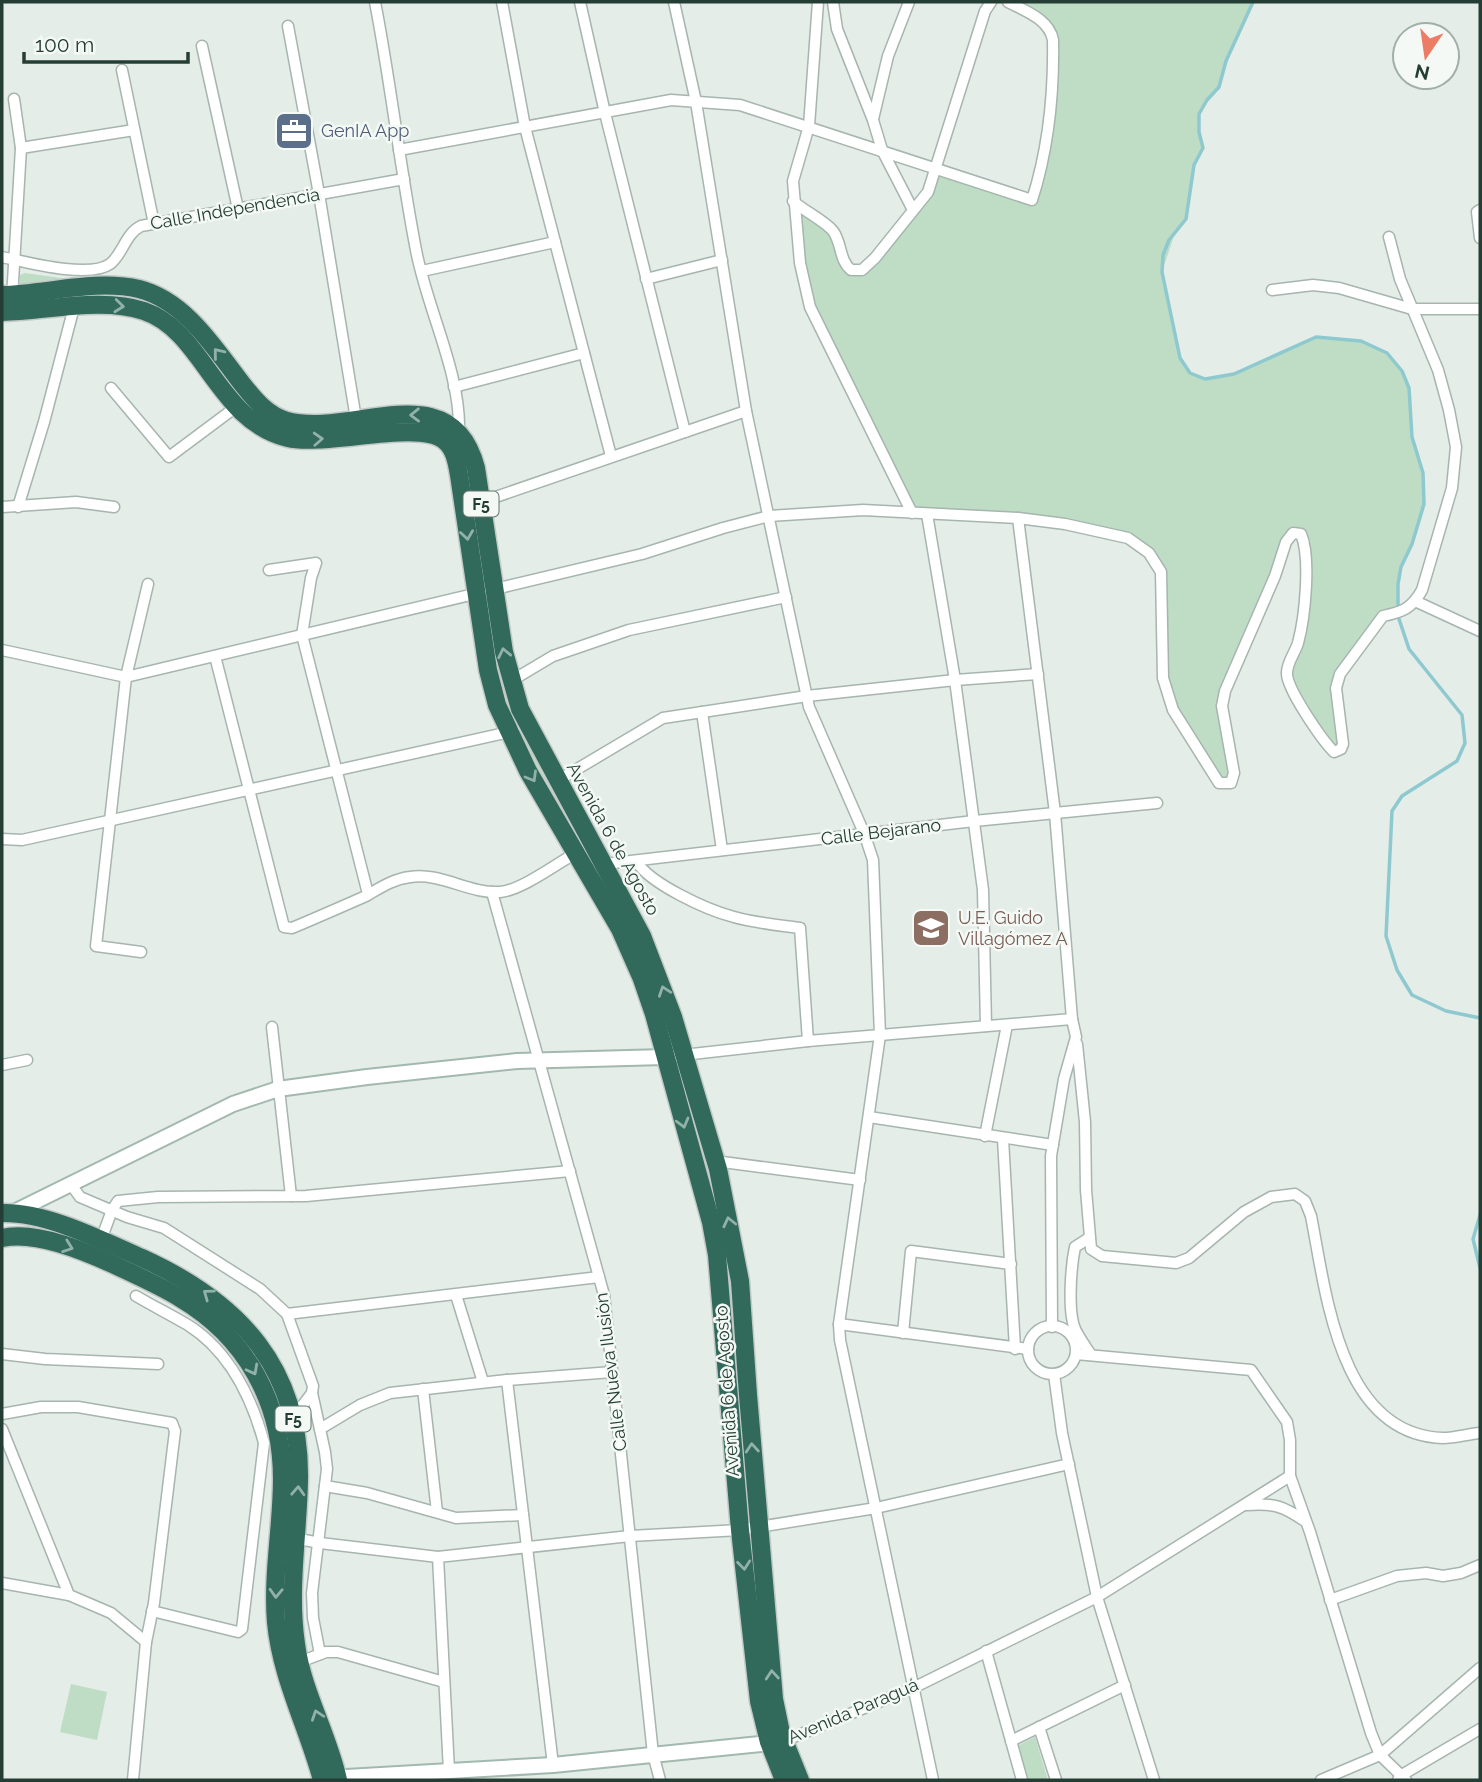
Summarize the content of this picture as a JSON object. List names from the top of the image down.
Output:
{
  "streets": {
    "highway": ["F5", "Avenida 6 de Agosto"],
    "street": [
      "Calle Independencia",
      "Calle Bejarano",
      "Calle Nueva Ilusión",
      "Avenida Paraguá"
    ]
  },
  "crossings": [
    ["F5", "Avenida Paraguá"],
    ["Calle Bejarano", "Avenida 6 de Agosto"],
    ["Avenida 6 de Agosto", "Avenida Paraguá"],
    ["Calle Nueva Ilusión", "Avenida Paraguá"]
  ],
  "places": {
    "office": ["GenIA App"],
    "school or university": ["U.E. Guido Villagómez A"]
  },
  "scale_bar": "100 m",
  "north": "bottom"
}
